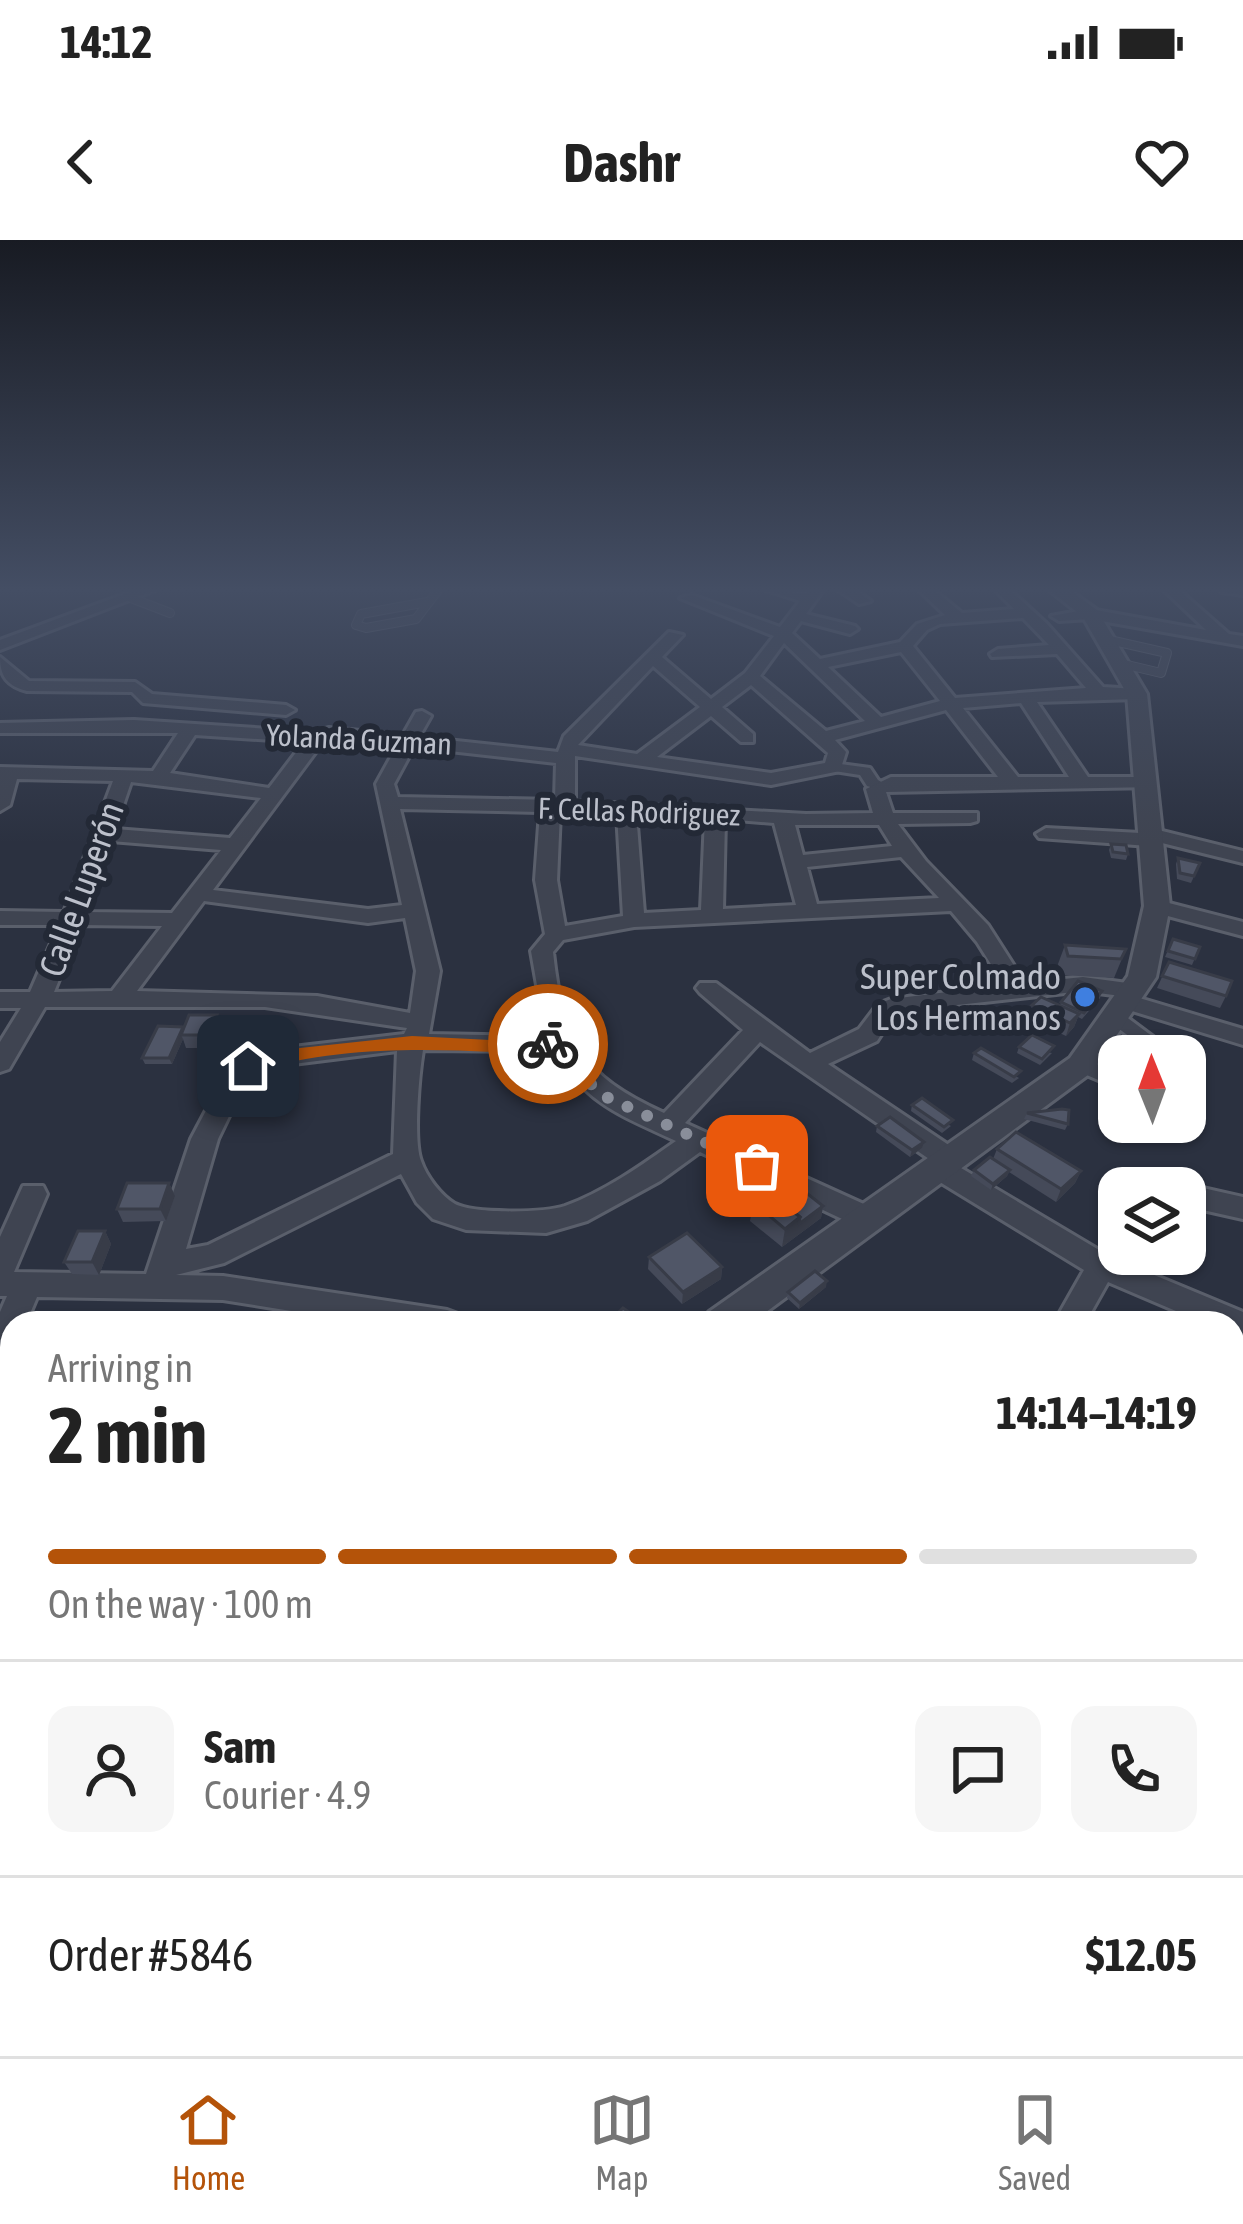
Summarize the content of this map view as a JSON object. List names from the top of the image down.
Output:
{
  "streets": {
    "street": ["Yolanda Guzman", "F. Cellas Rodriguez", "Calle Luperón"]
  },
  "places": ["Super Colmado Los Hermanos"],
  "north": "top",
  "page": {
    "status": "14:12",
    "header": "Dashr",
    "heading": ["2 min", "Arriving in", "14:14–14:19"],
    "panel": [
      "Sam",
      "Courier · 4.9",
      "Order #5846",
      "$12.05"
    ],
    "bar": "On the way · 100 m",
    "tabs": ["Home", "Map", "Saved"]
  }
}
